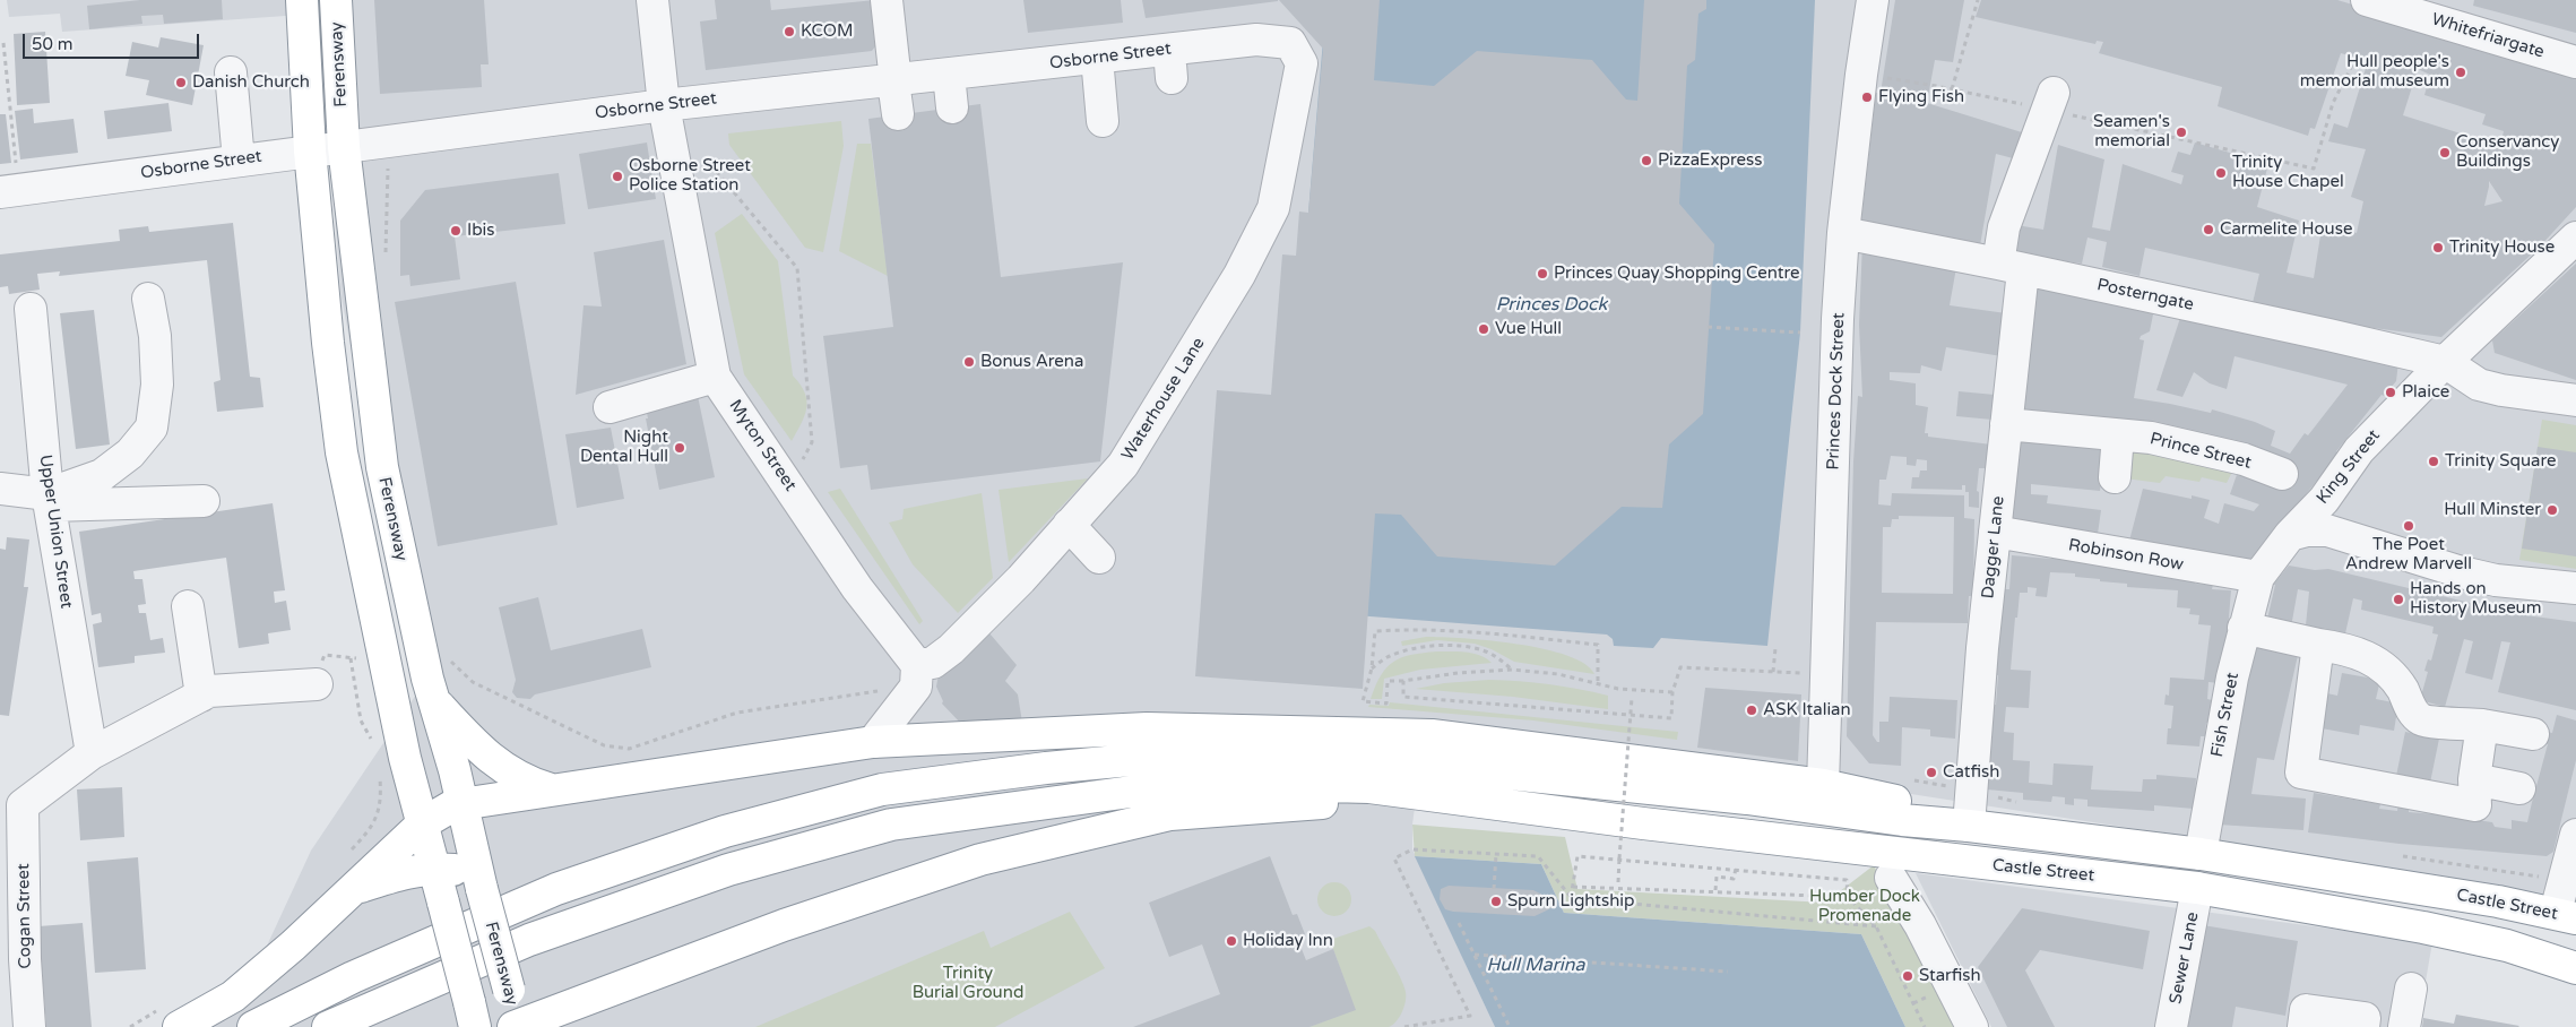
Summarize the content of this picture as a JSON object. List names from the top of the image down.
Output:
{
  "streets": {
    "highway": ["Ferensway", "Castle Street"],
    "street": [
      "Whitefriargate",
      "Osborne Street",
      "Posterngate",
      "Princes Dock Street",
      "Waterhouse Lane",
      "Myton Street",
      "Prince Street",
      "King Street",
      "Upper Union Street",
      "Dagger Lane",
      "Robinson Row",
      "Fish Street",
      "Cogan Street",
      "Sewer Lane"
    ]
  },
  "crossings": [
    ["Osborne Street", "Ferensway"],
    ["Osborne Street", "Waterhouse Lane"],
    ["Osborne Street", "Myton Street"],
    ["Posterngate", "Princes Dock Street"],
    ["Posterngate", "King Street"],
    ["Posterngate", "Dagger Lane"],
    ["Waterhouse Lane", "Myton Street"],
    ["Prince Street", "Dagger Lane"],
    ["King Street", "Robinson Row"],
    ["King Street", "Fish Street"],
    ["Dagger Lane", "Robinson Row"],
    ["Dagger Lane", "Castle Street"],
    ["Robinson Row", "Fish Street"],
    ["Fish Street", "Castle Street"],
    ["Castle Street", "Sewer Lane"]
  ],
  "water": ["Princes Dock", "Hull Marina"],
  "parks": ["Humber Dock Promenade", "Trinity Burial Ground"],
  "places": [
    "KCOM",
    "Hull people's memorial museum",
    "Danish Church",
    "Flying Fish",
    "Seamen's memorial",
    "Conservancy Buildings",
    "PizzaExpress",
    "Trinity House Chapel",
    "Osborne Street Police Station",
    "Carmelite House",
    "Ibis",
    "Trinity House",
    "Princes Quay Shopping Centre",
    "Vue Hull",
    "Bonus Arena",
    "Plaice",
    "Night Dental Hull",
    "Trinity Square",
    "Hull Minster",
    "The Poet Andrew Marvell",
    "Hands on History Museum",
    "ASK Italian",
    "Catfish",
    "Spurn Lightship",
    "Holiday Inn",
    "Starfish"
  ],
  "scale_bar": "50 m"
}
